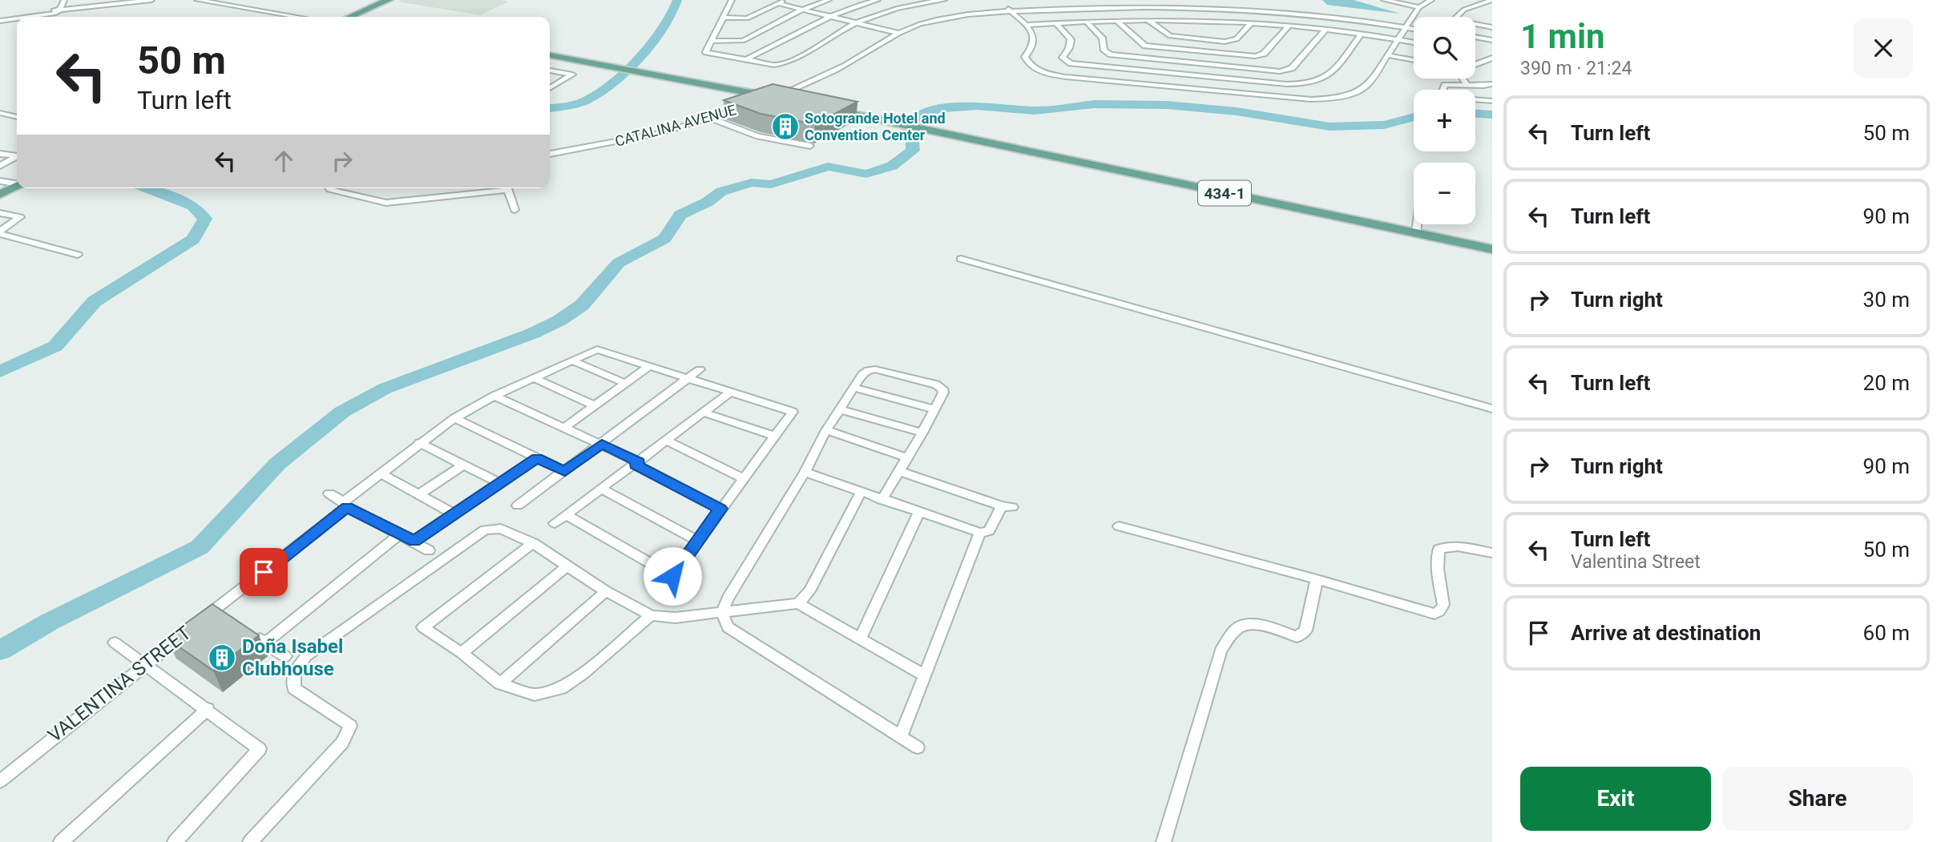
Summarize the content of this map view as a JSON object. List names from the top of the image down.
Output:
{
  "streets": {
    "main road": ["434-1"],
    "street": ["CATALINA AVENUE", "VALENTINA STREET"]
  },
  "places": {
    "building": ["Sotogrande Hotel and Convention Center", "Doña Isabel Clubhouse"]
  },
  "page": {
    "heading": ["1 min", "390 m · 21:24"],
    "map_buttons": ["+", "−"],
    "turn": ["50 m", "Turn left"],
    "list": [
      {
        "name": "Turn left",
        "value": "50 m"
      },
      {
        "name": "Turn left",
        "value": "90 m"
      },
      {
        "name": "Turn right",
        "value": "30 m"
      },
      {
        "name": "Turn left",
        "value": "20 m"
      },
      {
        "name": "Turn right",
        "value": "90 m"
      },
      {
        "name": "Turn left",
        "note": "Valentina Street",
        "value": "50 m"
      },
      {
        "name": "Arrive at destination",
        "value": "60 m"
      }
    ],
    "buttons": ["Exit", "Share"]
  }
}
